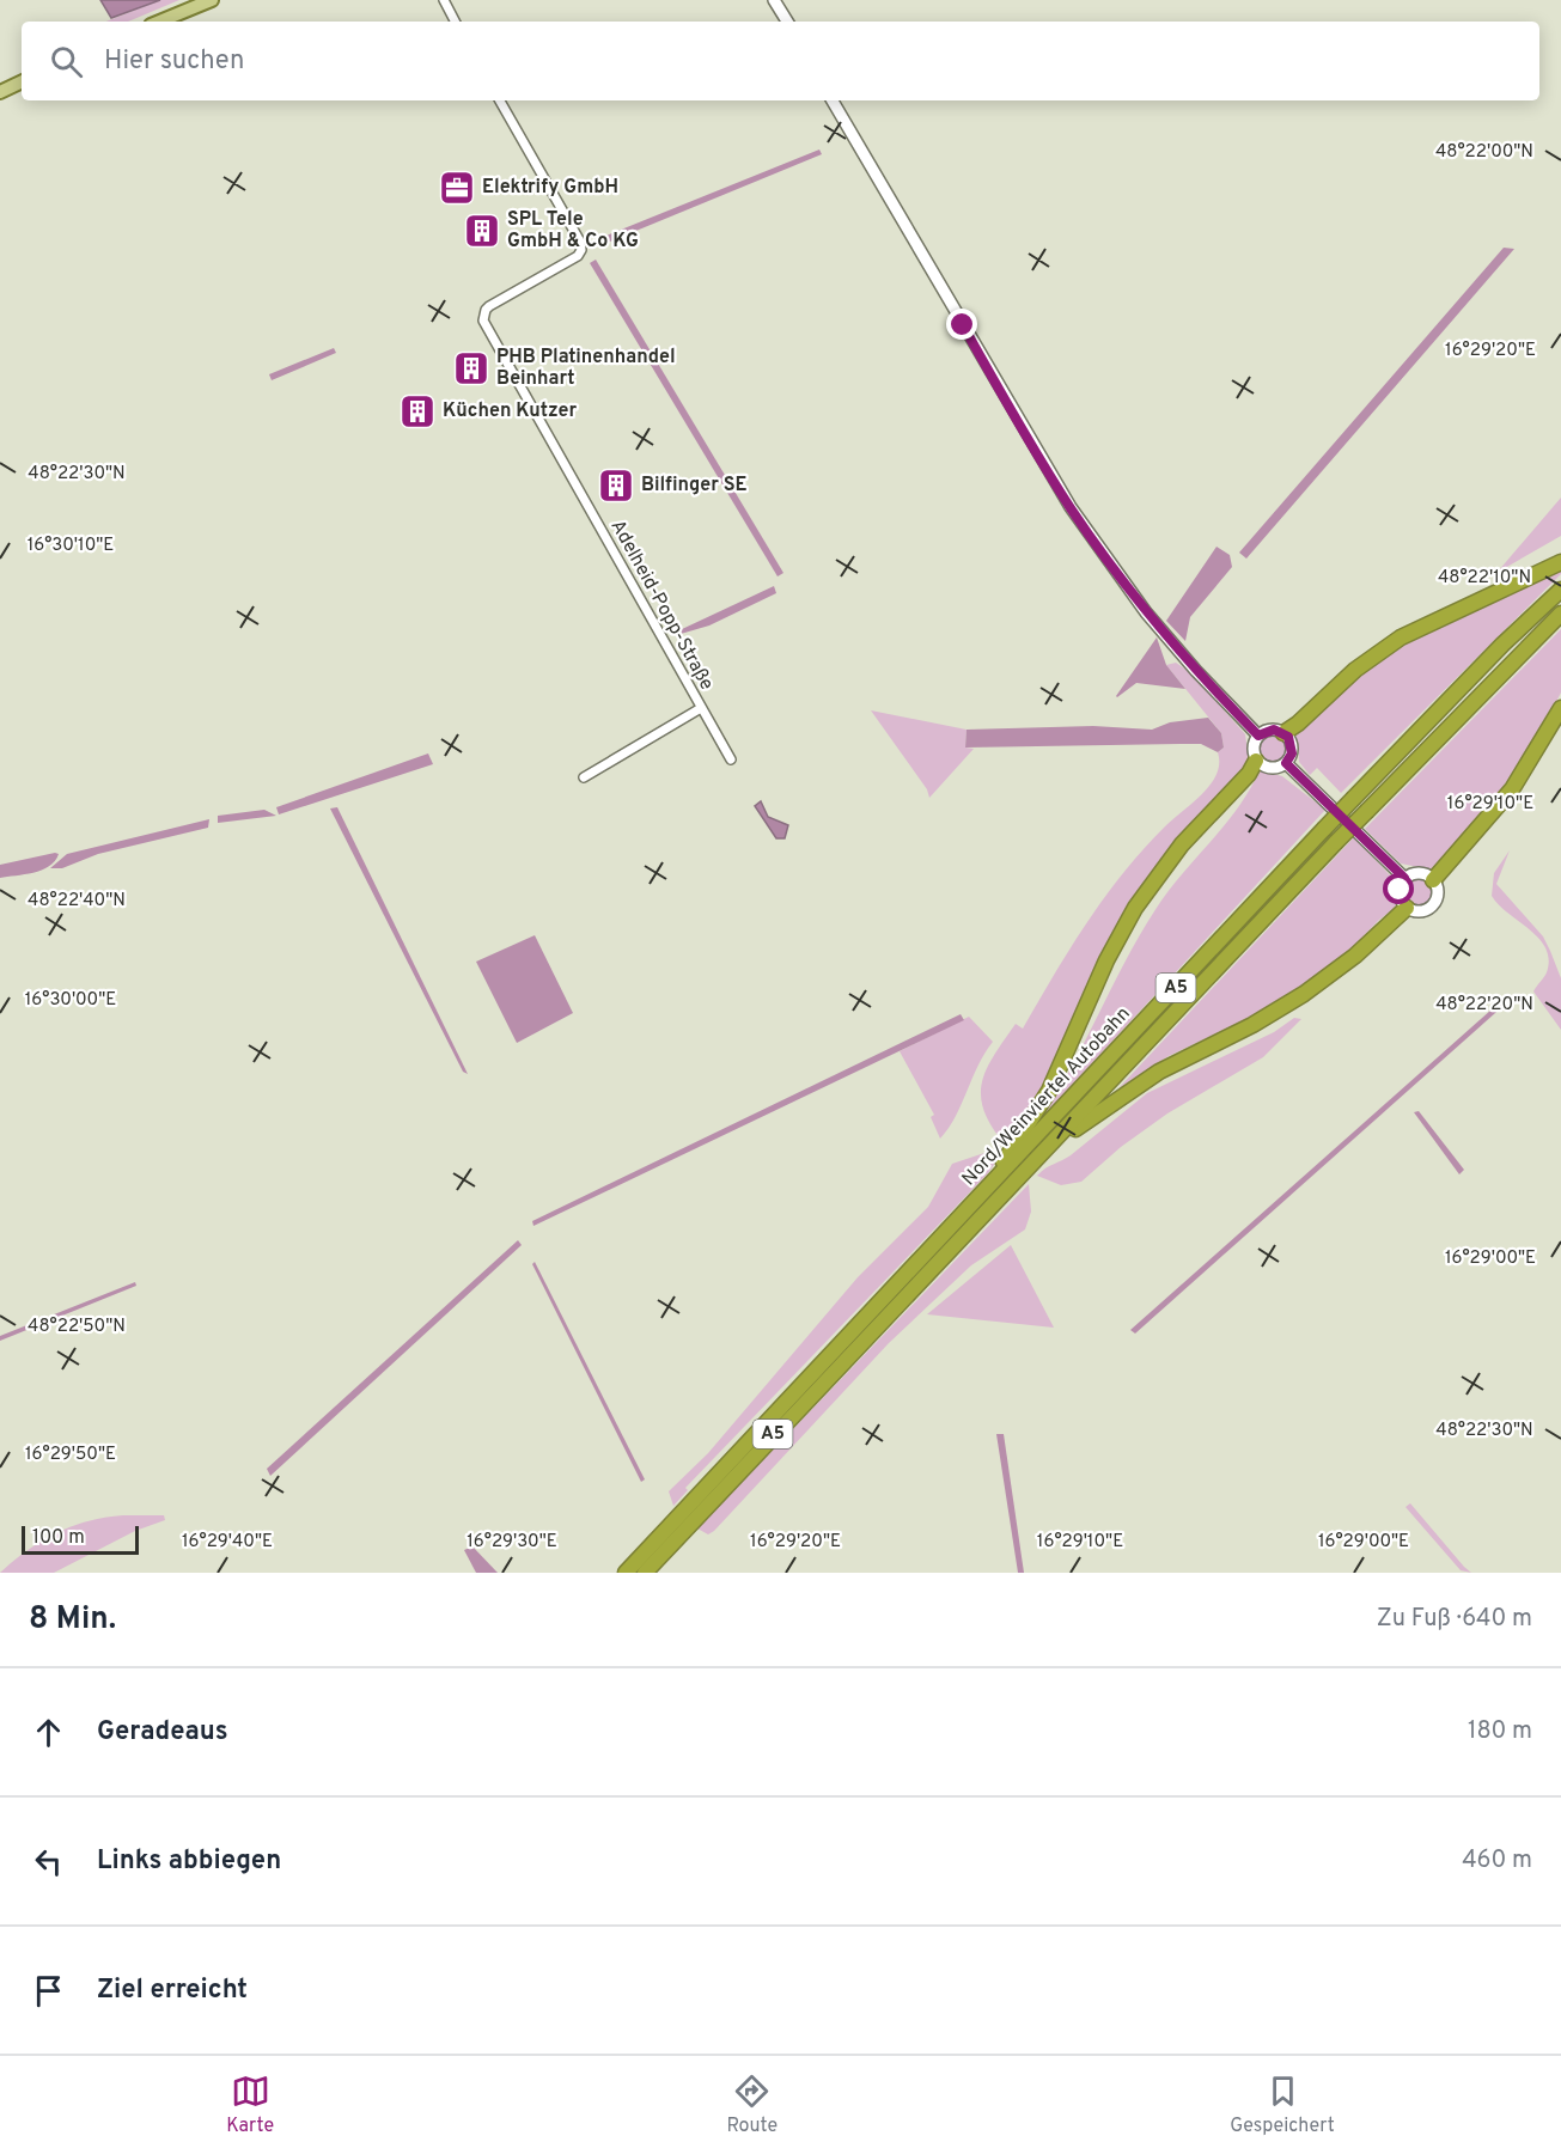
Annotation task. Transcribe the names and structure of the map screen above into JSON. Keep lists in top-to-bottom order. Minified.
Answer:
{"streets":{"highway":["A5","Nord/Weinviertel Autobahn"],"street":["Adelheid-Popp-Straße"]},"places":{"office":["Elektrify GmbH"],"building":["SPL Tele GmbH & Co KG","PHB Platinenhandel Beinhart","Küchen Kutzer","Bilfinger SE"]},"scale_bar":"100 m","page":{"search":"Hier suchen","scale":"100 m","heading":["8 Min.","Zu Fuß · 640 m"],"list":[["Geradeaus","180 m"],["Links abbiegen","460 m"],"Ziel erreicht"],"nav":["Karte","Route","Gespeichert"]},"coordinates":["48°22'00\"N","16°29'20\"E","48°22'30\"N","16°30'10\"E","48°22'10\"N","16°29'10\"E","48°22'40\"N","16°30'00\"E","48°22'20\"N","16°29'00\"E","48°22'50\"N","16°29'50\"E","16°29'40\"E","16°29'30\"E"]}
